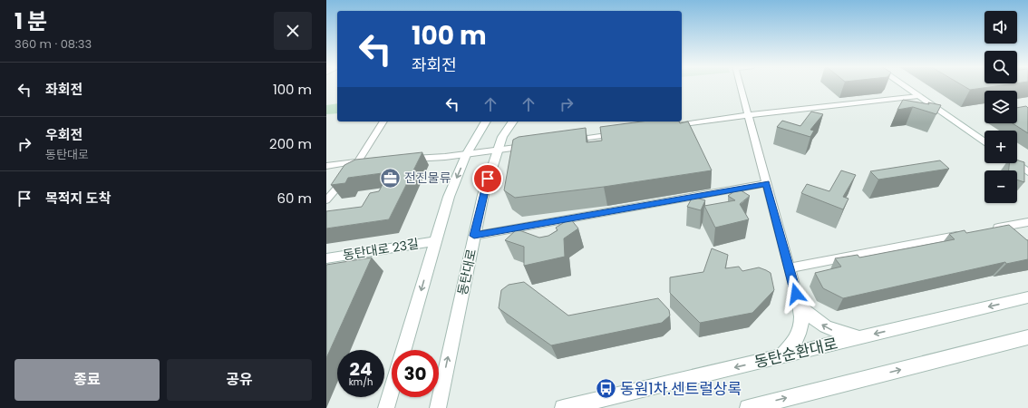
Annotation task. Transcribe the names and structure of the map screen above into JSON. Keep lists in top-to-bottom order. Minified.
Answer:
{"streets":{"street":["동탄대로 23길","동탄대로","동탄순환대로"]},"places":{"office":["전진물류"],"bus stop":["동원1차.센트럴상록"]},"page":{"heading":["1 분","360 m · 08:33"],"map_buttons":["+","−"],"turn":["100 m","좌회전"],"list":[{"name":"좌회전","value":"100 m"},{"name":"우회전","note":"동탄대로","value":"200 m"},{"name":"목적지 도착","value":"60 m"}],"speed":"24 km/h","limit":"30","buttons":["종료","공유"]}}
